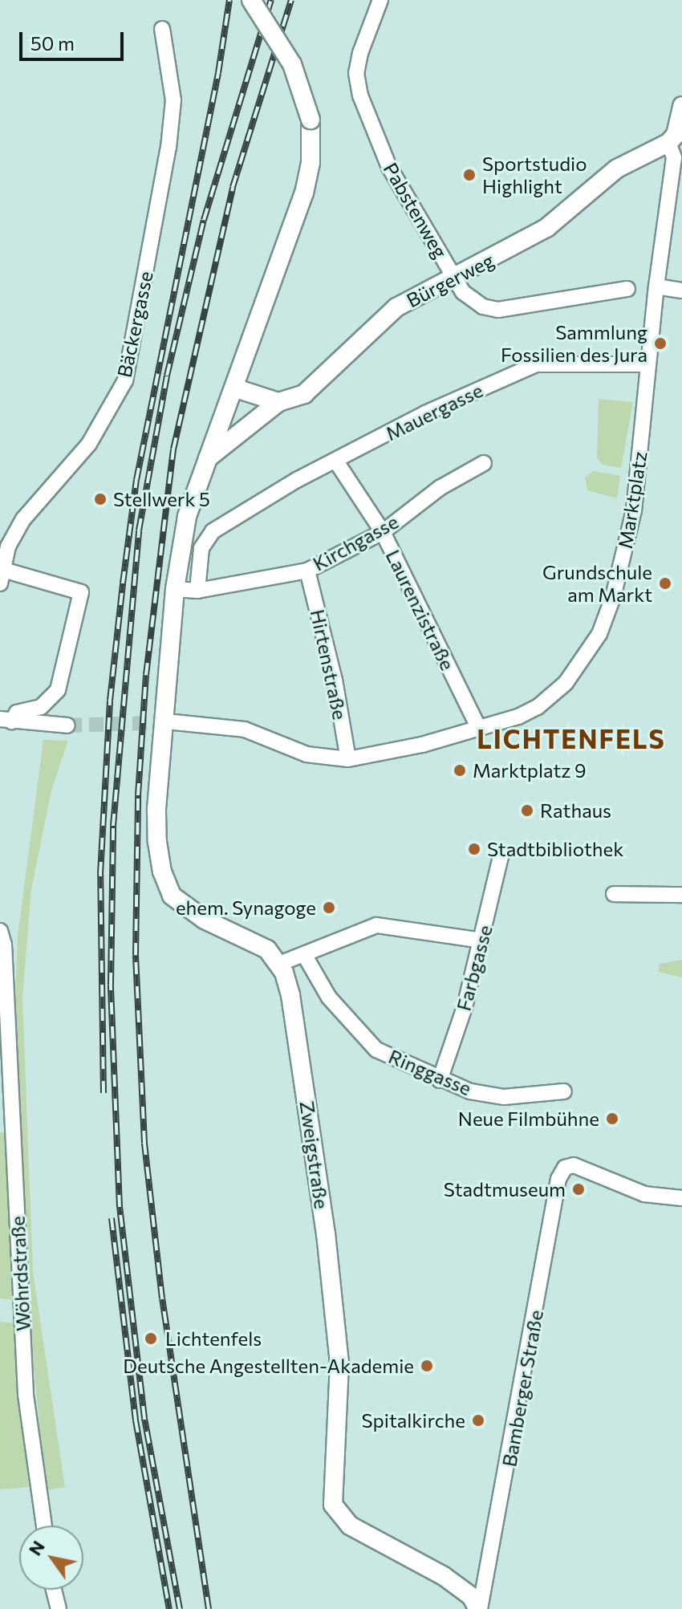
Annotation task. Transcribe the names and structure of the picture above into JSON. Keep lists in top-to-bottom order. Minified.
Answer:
{"streets":{"street":["Pabstenweg","Bürgerweg","Bäckergasse","Mauergasse","Marktplatz","Kirchgasse","Laurenzistraße","Hirtenstraße","Farbgasse","Ringgasse","Zweigstraße","Wöhrdstraße","Bamberger Straße"]},"crossings":[["Pabstenweg","Bürgerweg"],["Bürgerweg","Marktplatz"],["Mauergasse","Marktplatz"],["Mauergasse","Kirchgasse"],["Mauergasse","Laurenzistraße"],["Marktplatz","Laurenzistraße"],["Kirchgasse","Laurenzistraße"],["Kirchgasse","Hirtenstraße"],["Farbgasse","Ringgasse"],["Zweigstraße","Bamberger Straße"]],"districts":["LICHTENFELS"],"places":["Sportstudio Highlight","Sammlung Fossilien des Jura","Stellwerk 5","Grundschule am Markt","Marktplatz 9","Rathaus","Stadtbibliothek","ehem. Synagoge","Neue Filmbühne","Stadtmuseum","Lichtenfels","Deutsche Angestellten-Akademie","Spitalkirche"],"scale_bar":"50 m","north":"top left"}
